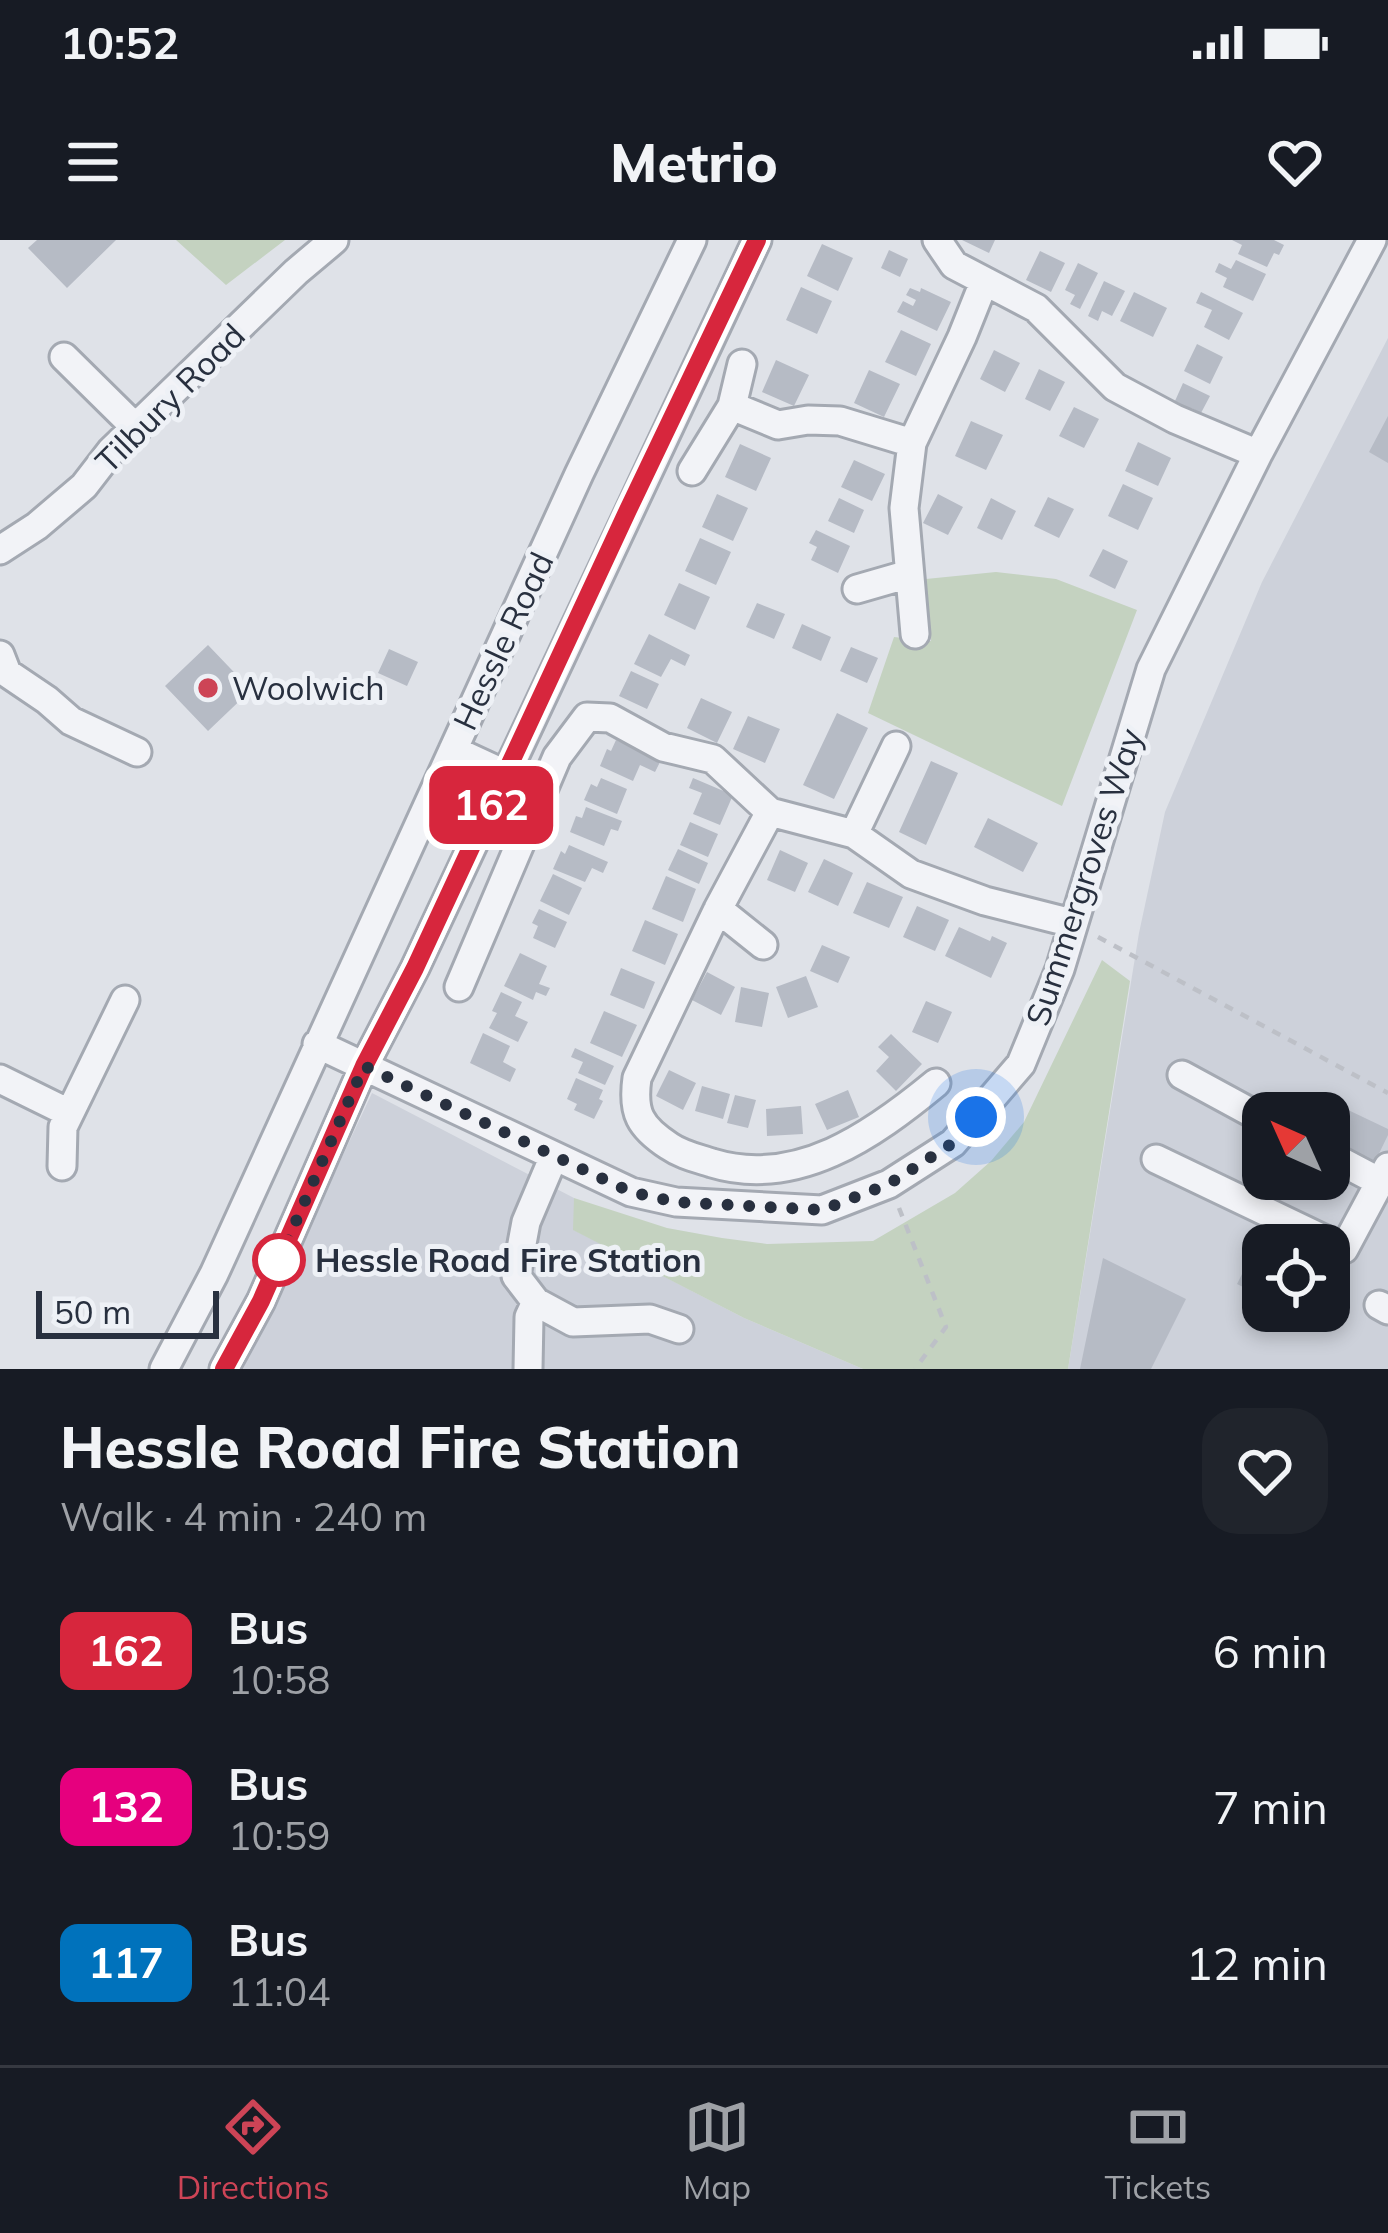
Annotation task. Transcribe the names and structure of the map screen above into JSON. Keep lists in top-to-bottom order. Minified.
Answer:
{"streets":{"street":["Tilbury Road","Hessle Road","Summergroves Way"]},"crossings":[["Hessle Road","Summergroves Way"]],"places":["Woolwich","Hessle Road Fire Station"],"lines":["bus line 162"],"scale_bar":"50 m","north":"top left","page":{"status":"10:52","header":"Metrio","on_map":"162","scale":"50 m","heading":["Hessle Road Fire Station","Walk · 4 min · 240 m"],"list":[{"mark":"162","name":"Bus","note":"10:58","value":"6 min"},{"mark":"132","name":"Bus","note":"10:59","value":"7 min"},{"mark":"117","name":"Bus","note":"11:04","value":"12 min"}],"tabs":["Directions","Map","Tickets"]}}
